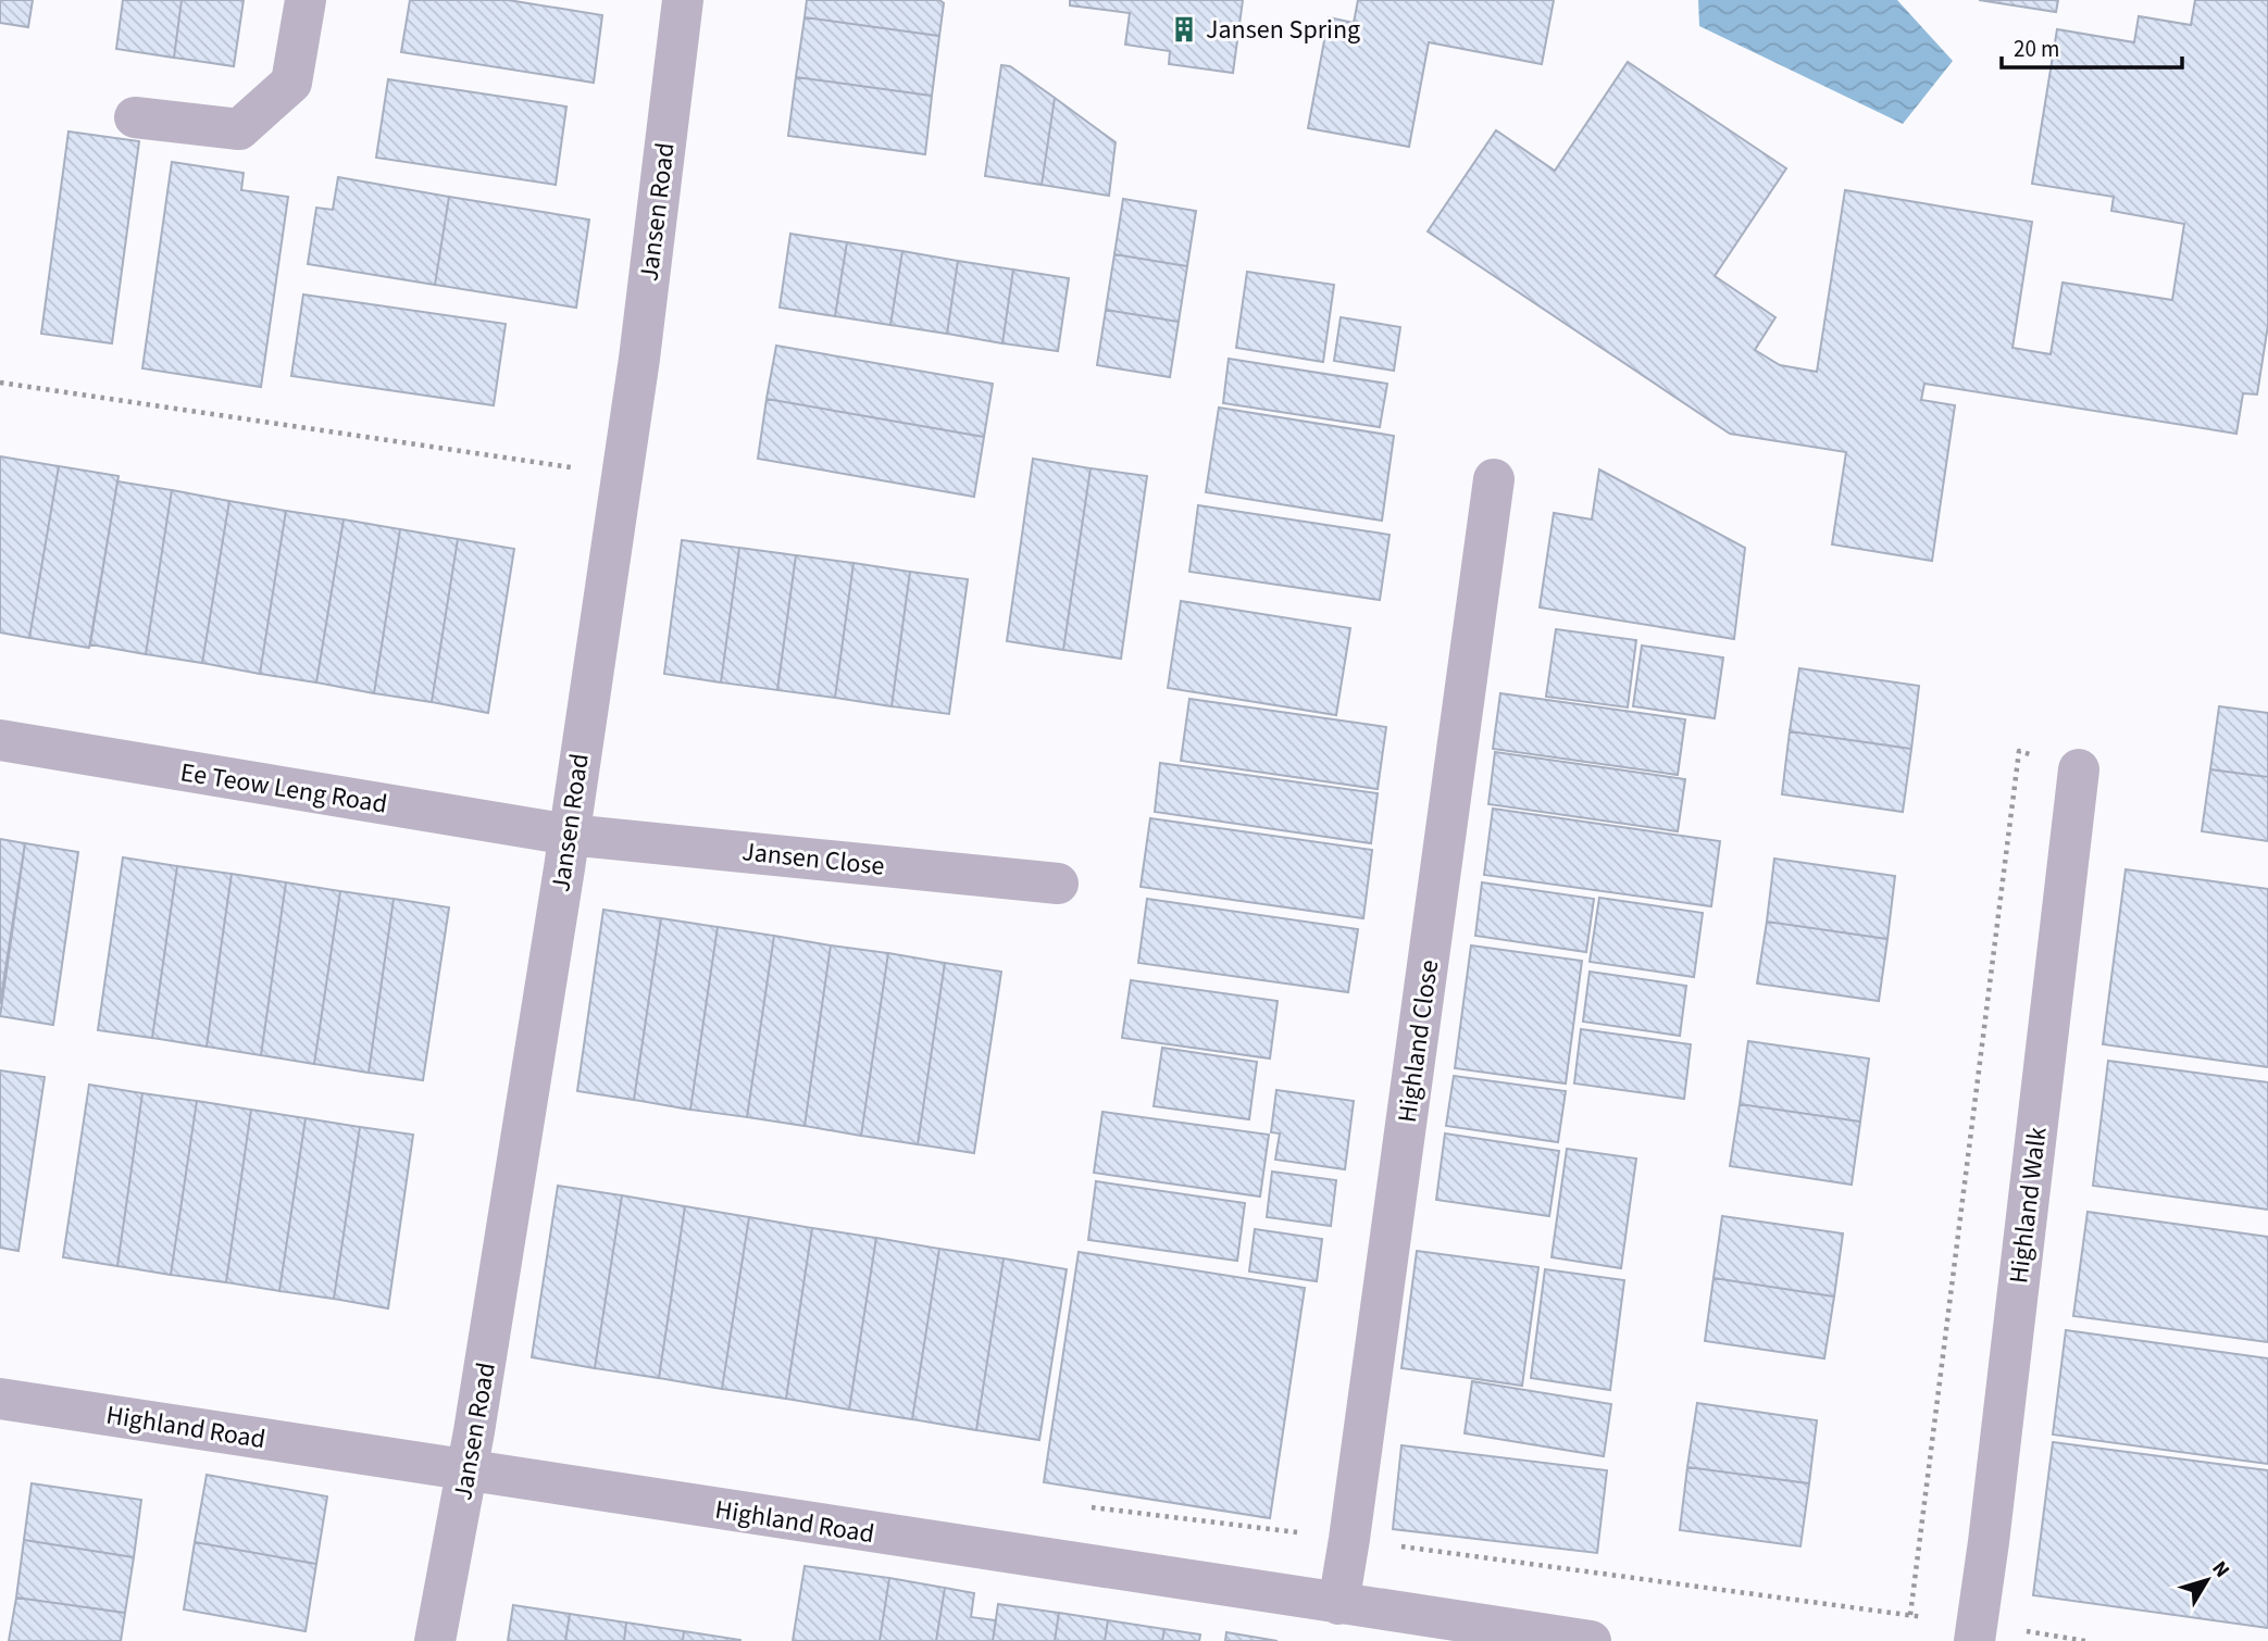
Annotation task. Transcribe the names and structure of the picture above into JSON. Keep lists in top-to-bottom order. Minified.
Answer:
{"streets":{"street":["Jansen Road","Ee Teow Leng Road","Jansen Close","Highland Close","Highland Walk","Highland Road"]},"crossings":[["Jansen Road","Ee Teow Leng Road"],["Jansen Road","Jansen Close"],["Jansen Road","Highland Road"],["Ee Teow Leng Road","Jansen Close"],["Highland Close","Highland Road"]],"places":{"building":["Jansen Spring"]},"scale_bar":"20 m","north":"top right"}
